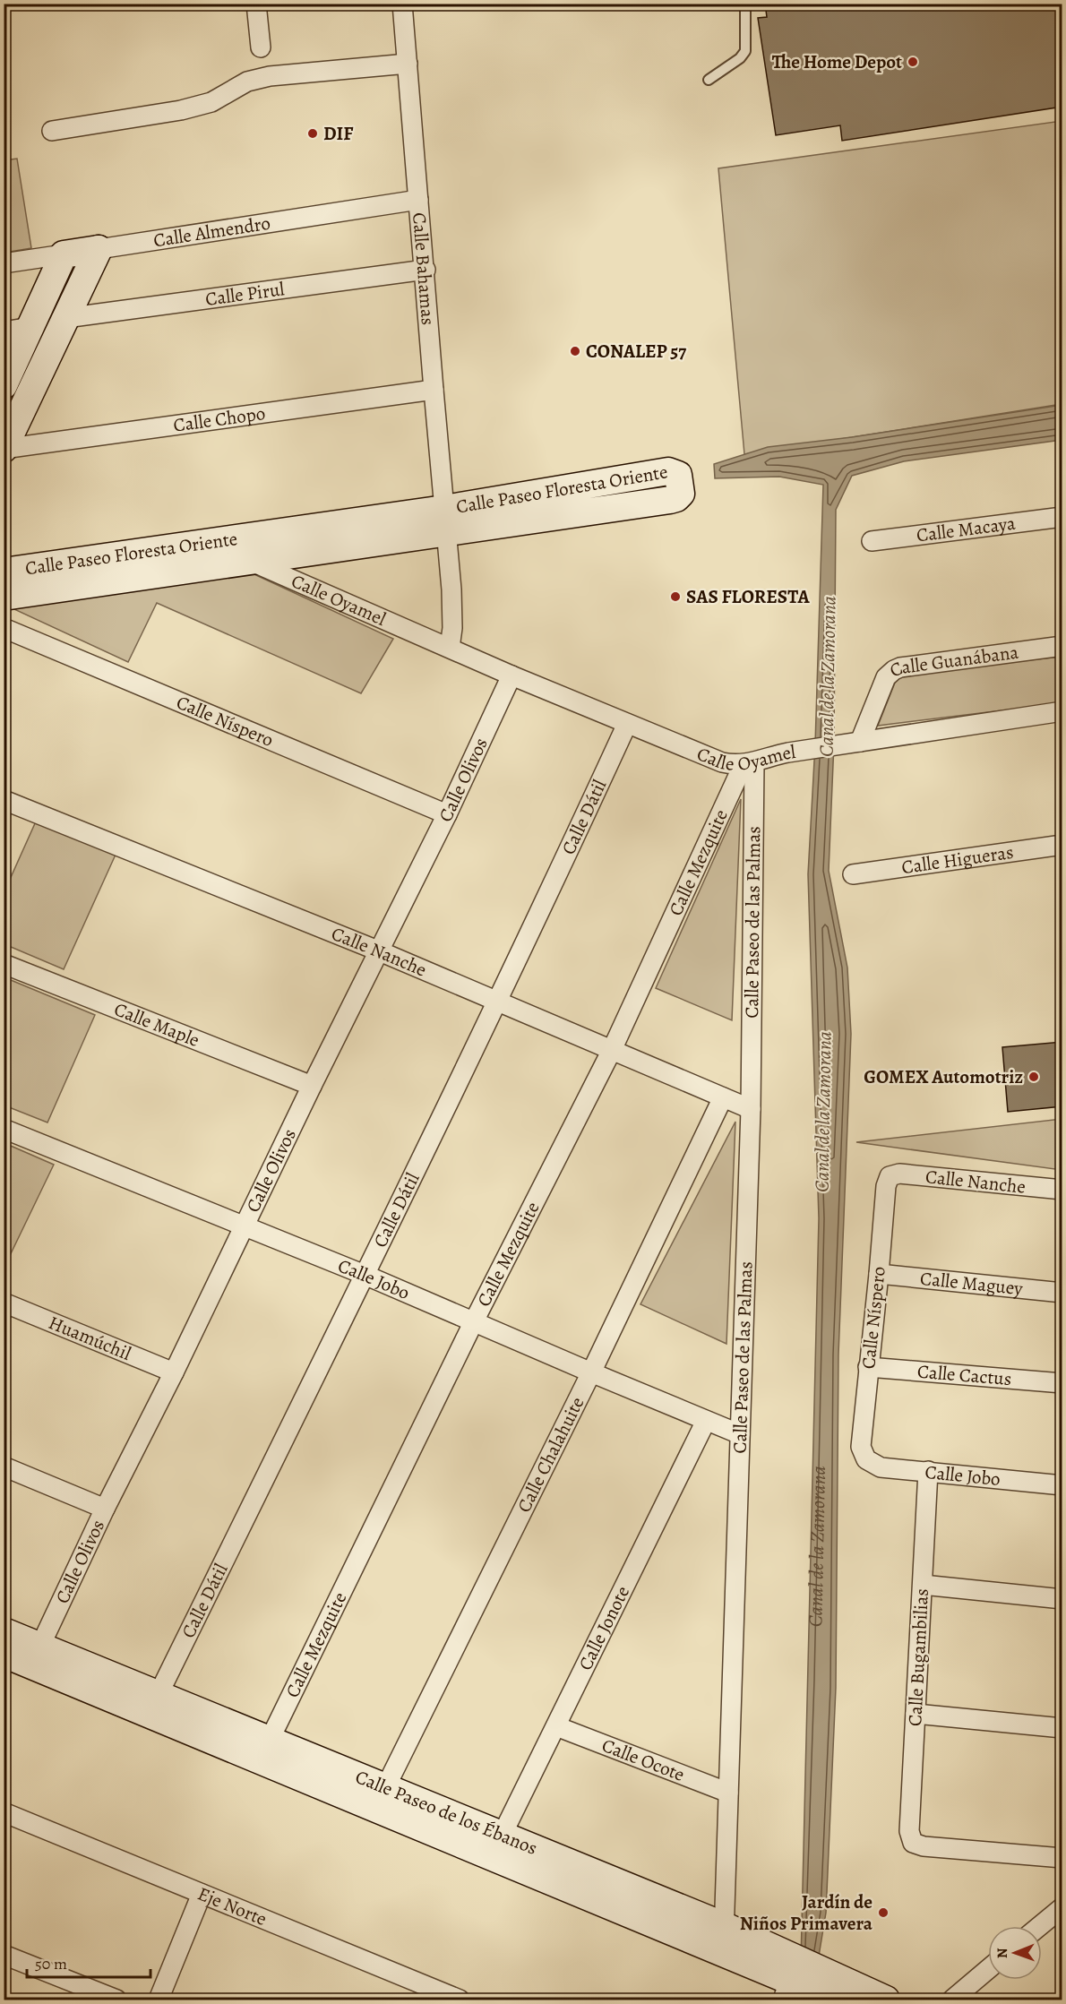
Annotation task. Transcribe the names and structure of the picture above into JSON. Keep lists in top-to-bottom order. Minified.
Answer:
{"streets":{"main road":["Calle Almendro","Calle Paseo Floresta Oriente","Calle Paseo de los Ébanos"],"street":["Calle Bahamas","Calle Pirul","Calle Chopo","Calle Macaya","Calle Oyamel","Calle Guanábana","Calle Níspero","Calle Olivos","Calle Dátil","Calle Higueras","Calle Mezquite","Calle Paseo de las Palmas","Calle Nanche","Calle Maple","Calle Jobo","Calle Maguey","Huamúchil","Calle Cactus","Calle Chalahuite","Calle Jonote","Calle Bugambilias","Calle Ocote","Eje Norte"]},"crossings":[["Calle Almendro","Calle Bahamas"],["Calle Bahamas","Calle Pirul"],["Calle Bahamas","Calle Chopo"],["Calle Bahamas","Calle Paseo Floresta Oriente"],["Calle Paseo Floresta Oriente","Calle Oyamel"],["Calle Oyamel","Calle Guanábana"],["Calle Oyamel","Calle Olivos"],["Calle Oyamel","Calle Dátil"],["Calle Oyamel","Calle Mezquite"],["Calle Oyamel","Calle Paseo de las Palmas"],["Calle Níspero","Calle Olivos"],["Calle Níspero","Calle Nanche"],["Calle Níspero","Calle Jobo"],["Calle Níspero","Calle Maguey"],["Calle Níspero","Calle Cactus"],["Calle Olivos","Calle Nanche"],["Calle Olivos","Calle Maple"],["Calle Olivos","Calle Jobo"],["Calle Olivos","Huamúchil"],["Calle Olivos","Calle Paseo de los Ébanos"],["Calle Dátil","Calle Nanche"],["Calle Dátil","Calle Jobo"],["Calle Dátil","Calle Paseo de los Ébanos"],["Calle Mezquite","Calle Paseo de las Palmas"],["Calle Mezquite","Calle Nanche"],["Calle Mezquite","Calle Jobo"],["Calle Mezquite","Calle Paseo de los Ébanos"],["Calle Paseo de las Palmas","Calle Nanche"],["Calle Paseo de las Palmas","Calle Jobo"],["Calle Paseo de las Palmas","Calle Ocote"],["Calle Paseo de las Palmas","Calle Paseo de los Ébanos"],["Calle Nanche","Calle Chalahuite"],["Calle Jobo","Calle Chalahuite"],["Calle Jobo","Calle Jonote"],["Calle Jobo","Calle Bugambilias"],["Calle Chalahuite","Calle Paseo de los Ébanos"],["Calle Jonote","Calle Ocote"],["Calle Jonote","Calle Paseo de los Ébanos"]],"water":["Canal de la Zamorana"],"places":["The Home Depot","DIF","CONALEP 57","SAS FLORESTA","GOMEX Automotriz","Jardín de Niños Primavera"],"scale_bar":"50 m","north":"left"}
